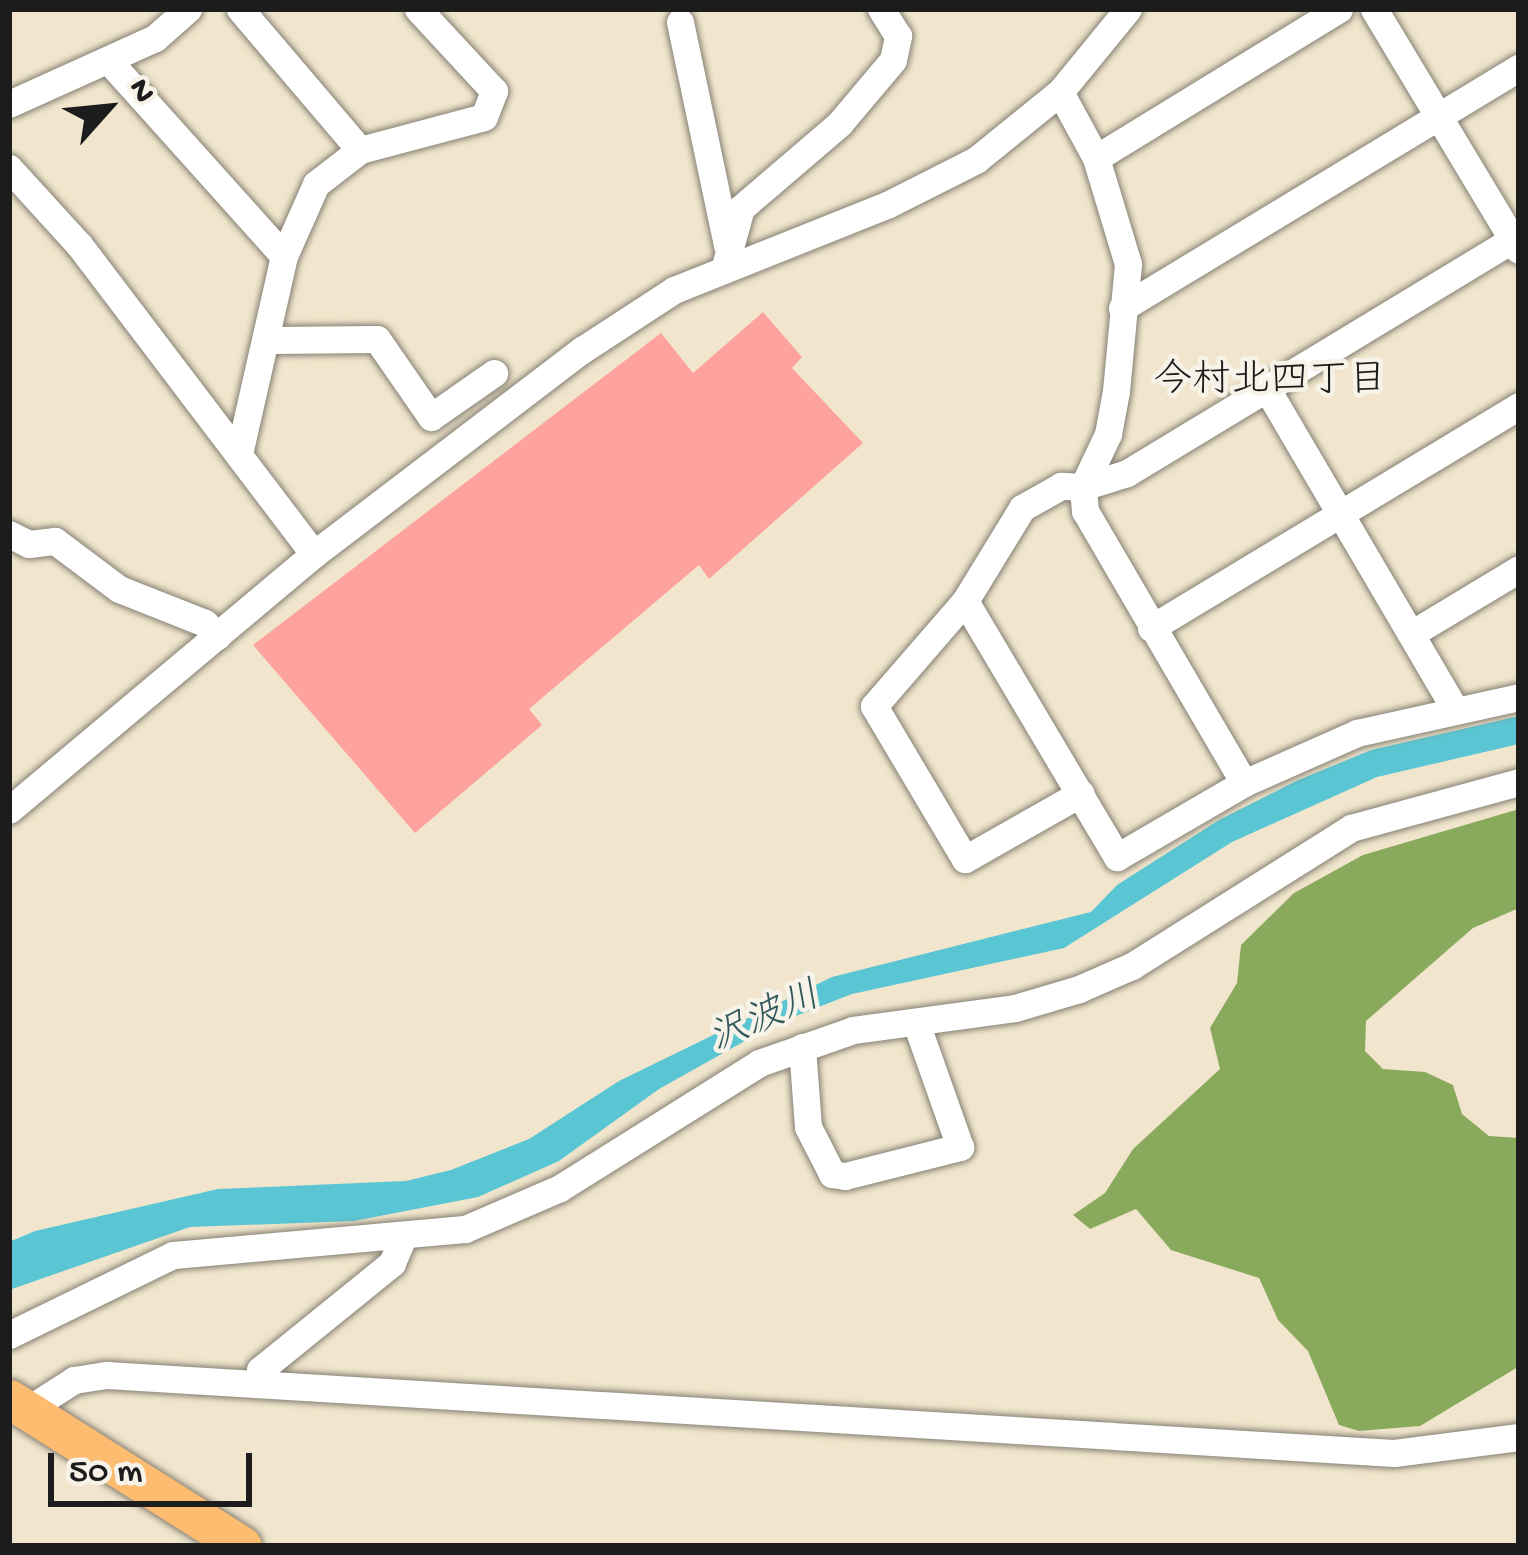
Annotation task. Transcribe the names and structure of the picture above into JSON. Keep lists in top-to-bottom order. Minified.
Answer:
{"districts":["今村北四丁目"],"water":["沢波川"],"scale_bar":"50 m","north":"top right"}
